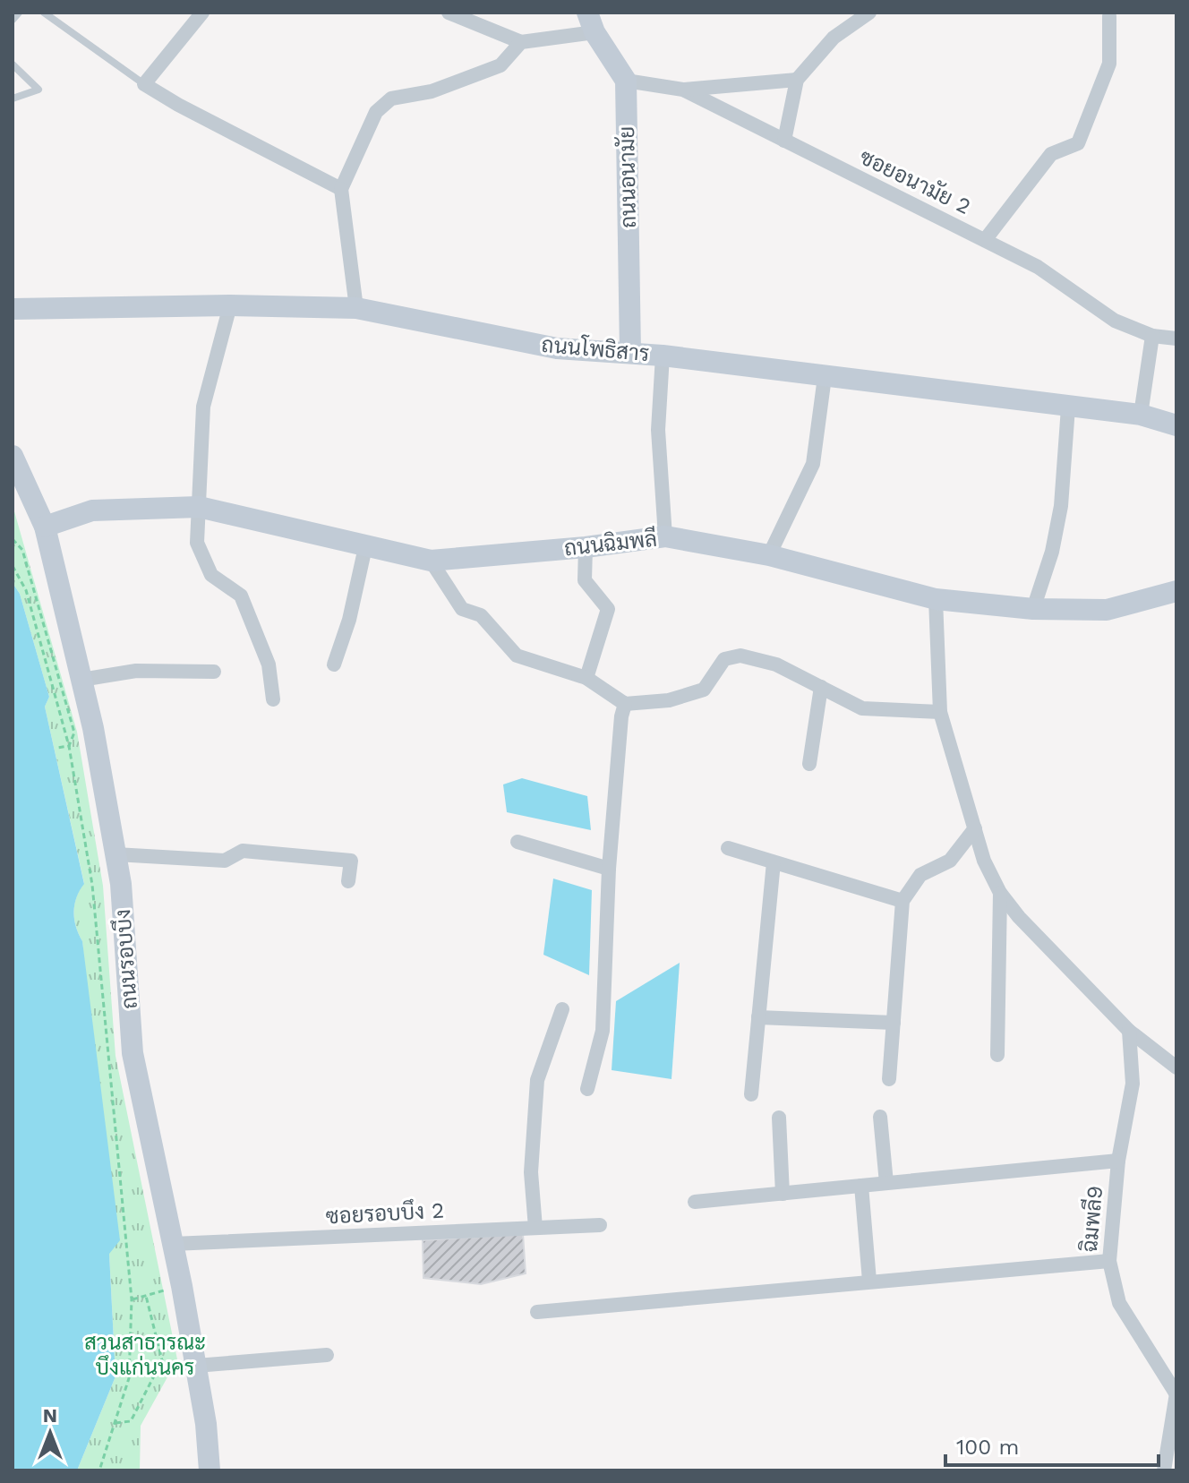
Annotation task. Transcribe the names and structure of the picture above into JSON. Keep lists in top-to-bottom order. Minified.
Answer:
{"streets":{"street":["ถนนอนามัย","ซอยอนามัย 2","ถนนโพธิสาร","ถนนฉิมพลี","ถนนรอบบึง","ซอยรอบบึง 2","ฉิมพลี9"]},"crossings":[["ถนนอนามัย","ซอยอนามัย 2"],["ถนนอนามัย","ถนนโพธิสาร"],["ถนนฉิมพลี","ถนนรอบบึง"],["ถนนรอบบึง","ซอยรอบบึง 2"]],"parks":["สวนสาธารณะ บึงแก่นนคร"],"scale_bar":"100 m","north":"top"}
